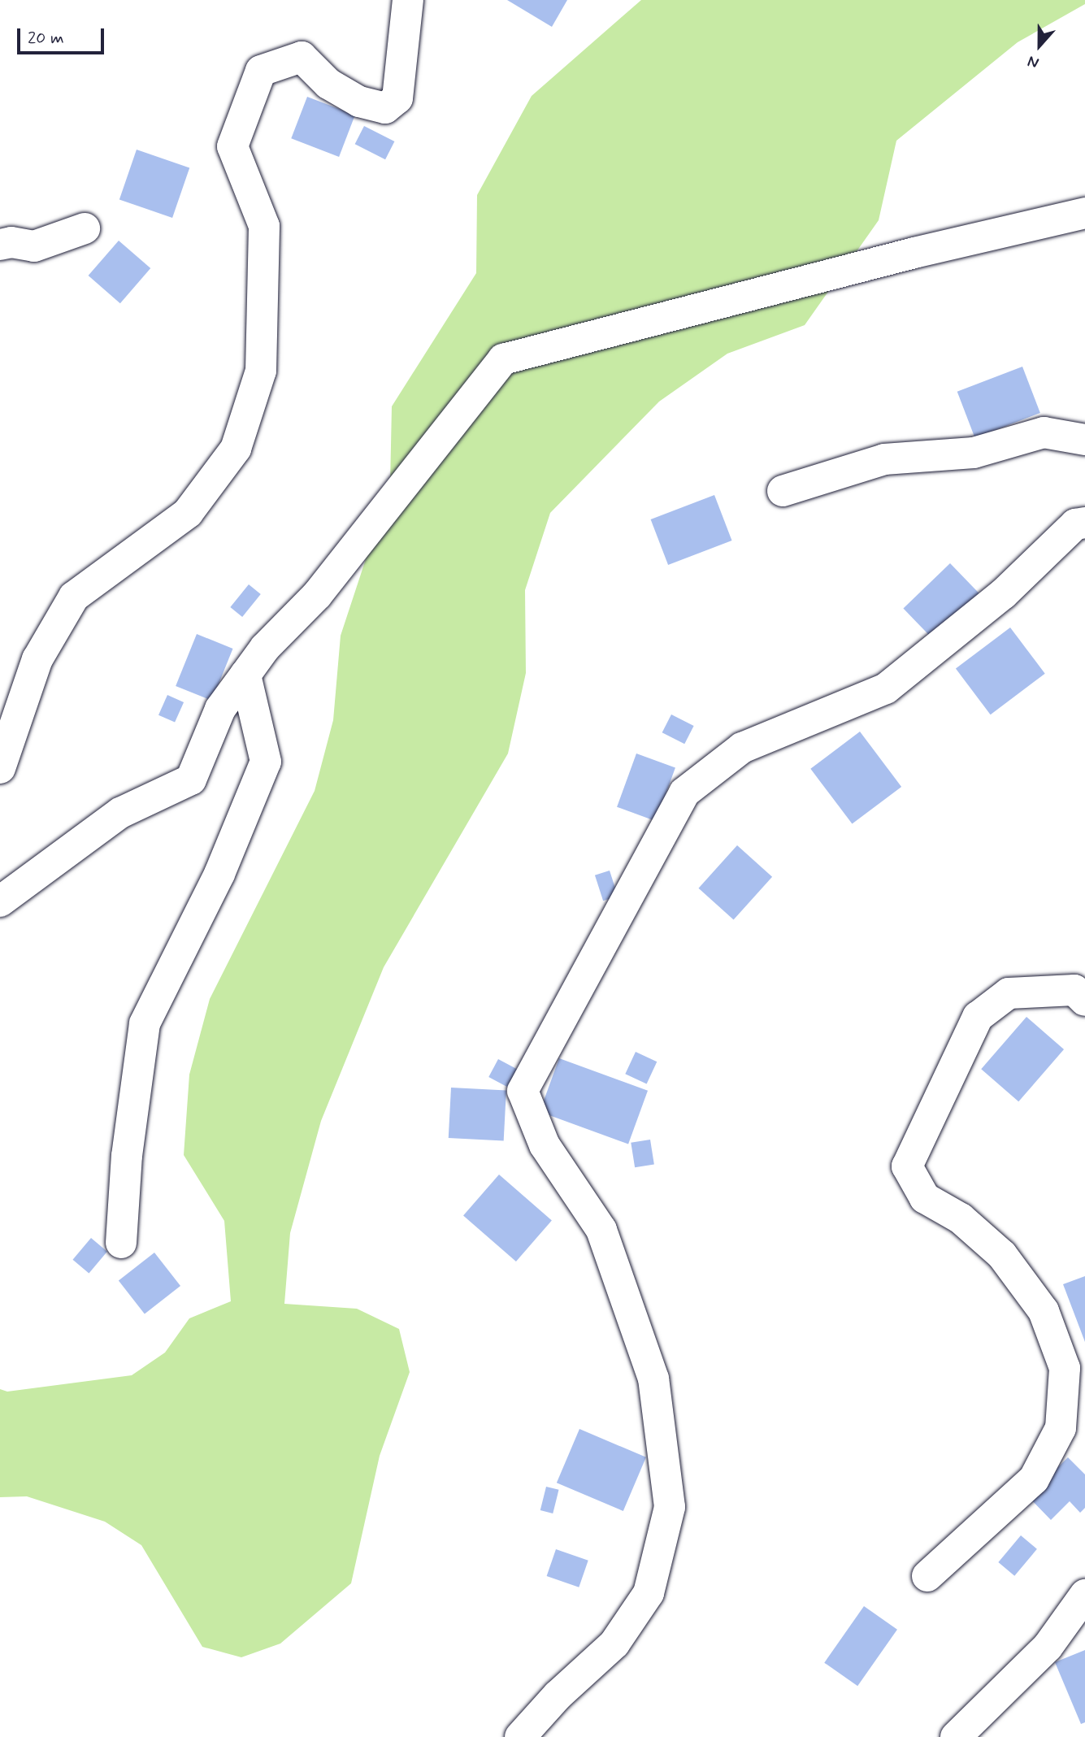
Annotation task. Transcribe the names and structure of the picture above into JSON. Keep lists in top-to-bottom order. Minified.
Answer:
{"scale_bar":"20 m","north":"bottom"}
